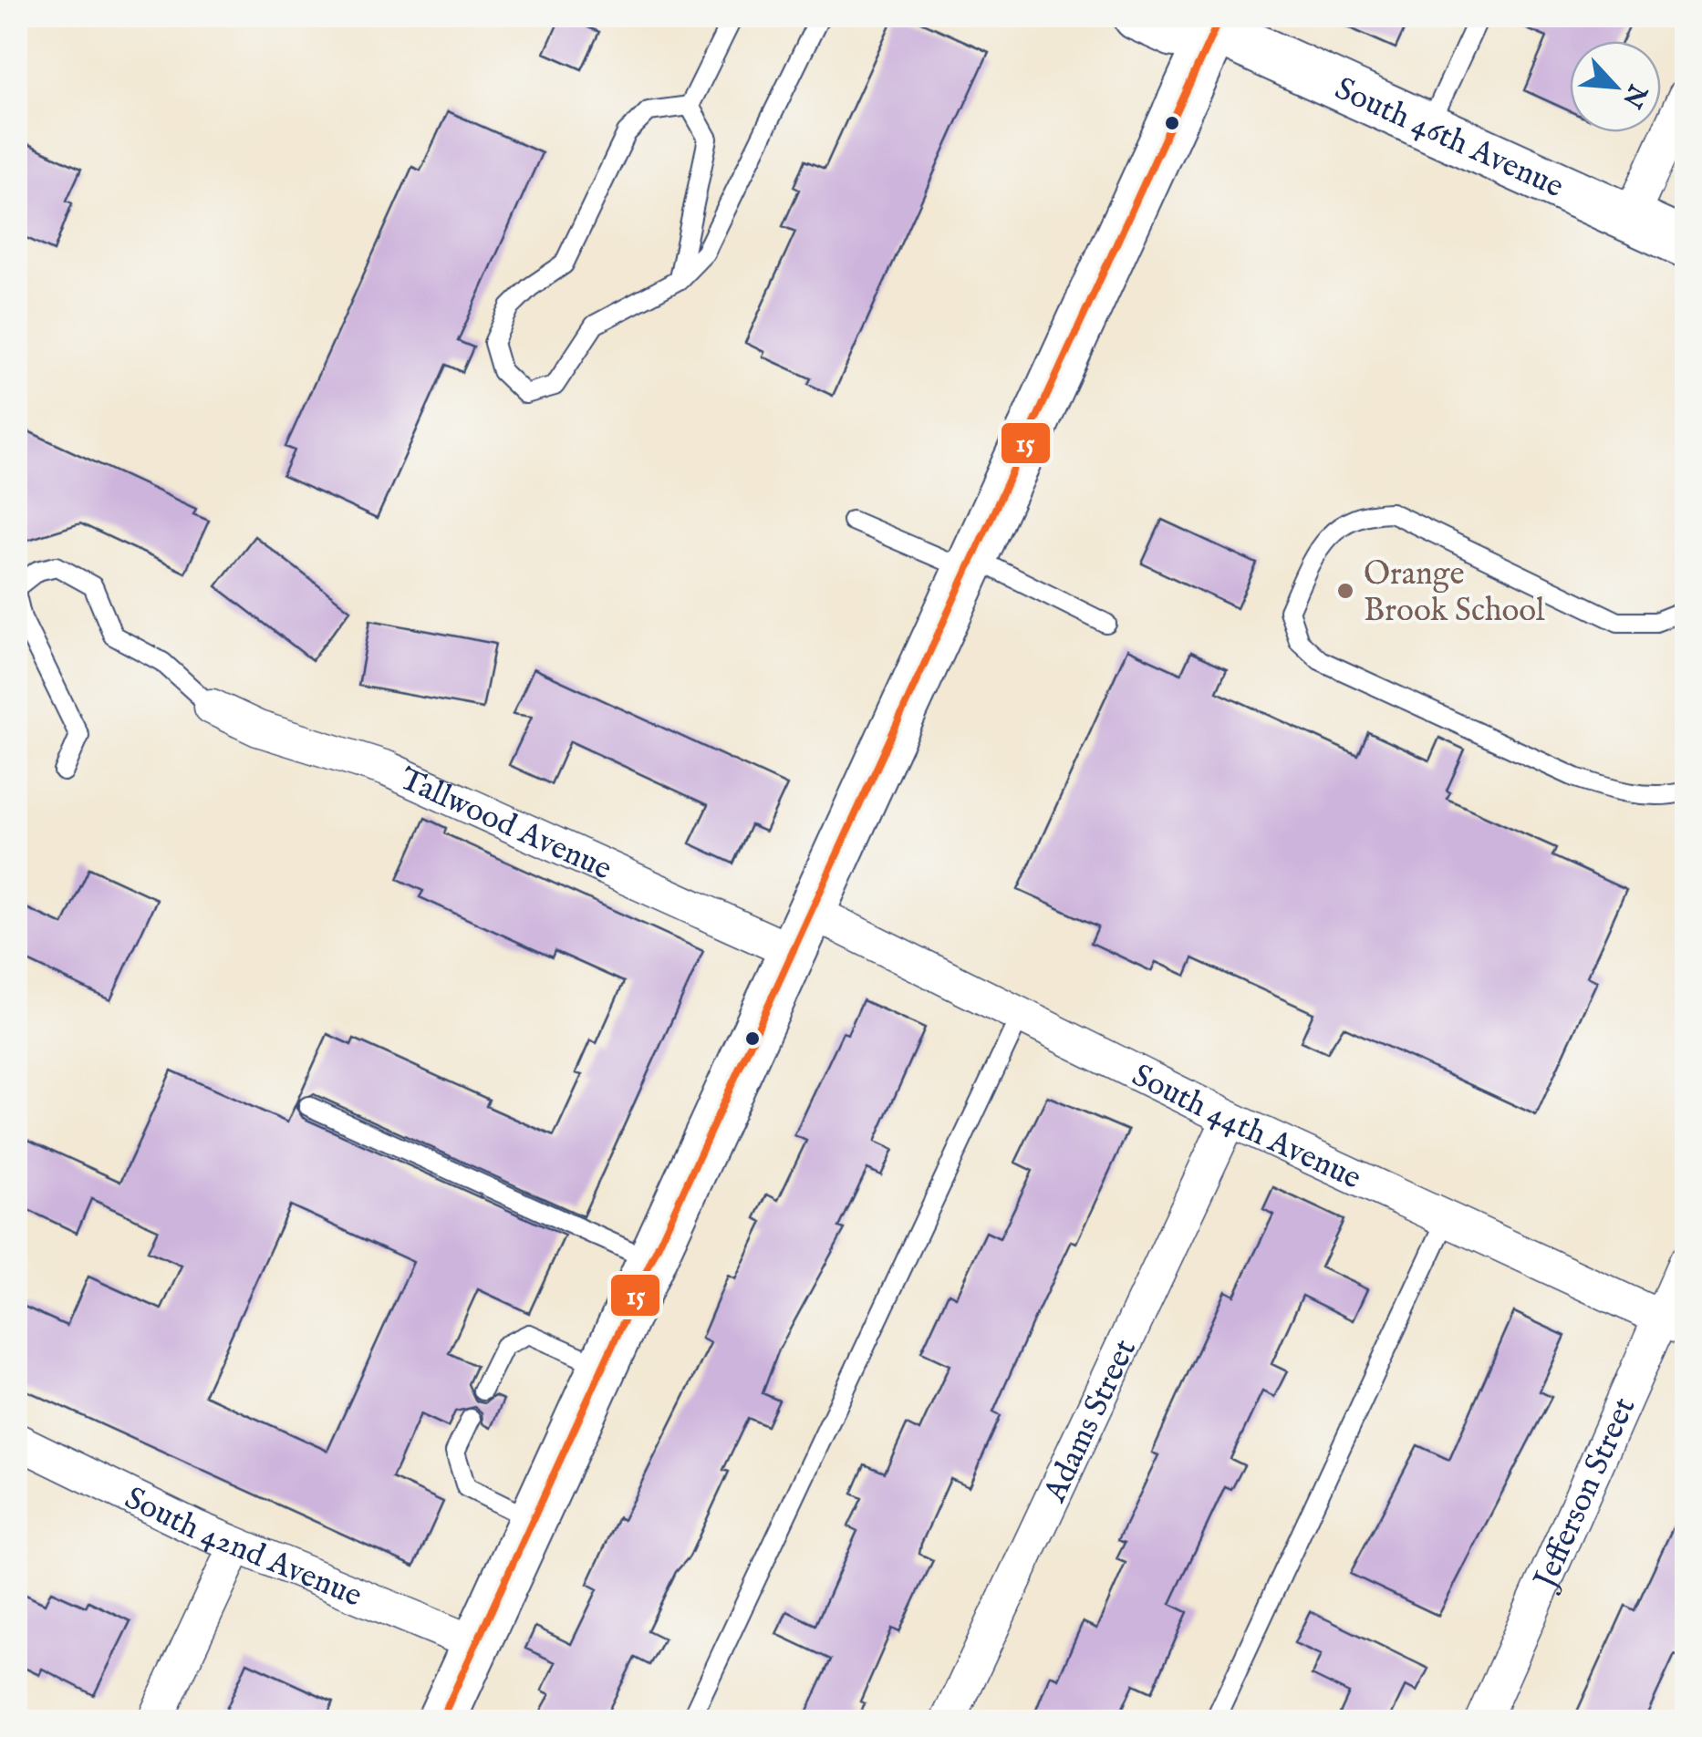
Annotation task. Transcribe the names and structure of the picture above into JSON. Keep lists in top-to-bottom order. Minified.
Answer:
{"streets":{"street":["South 46th Avenue","Tallwood Avenue","South 44th Avenue","Adams Street","Jefferson Street","South 42nd Avenue"]},"crossings":[["Tallwood Avenue","South 44th Avenue"],["South 44th Avenue","Adams Street"],["South 44th Avenue","Jefferson Street"]],"places":["Orange Brook School"],"lines":["transit line 15"],"north":"bottom right"}
